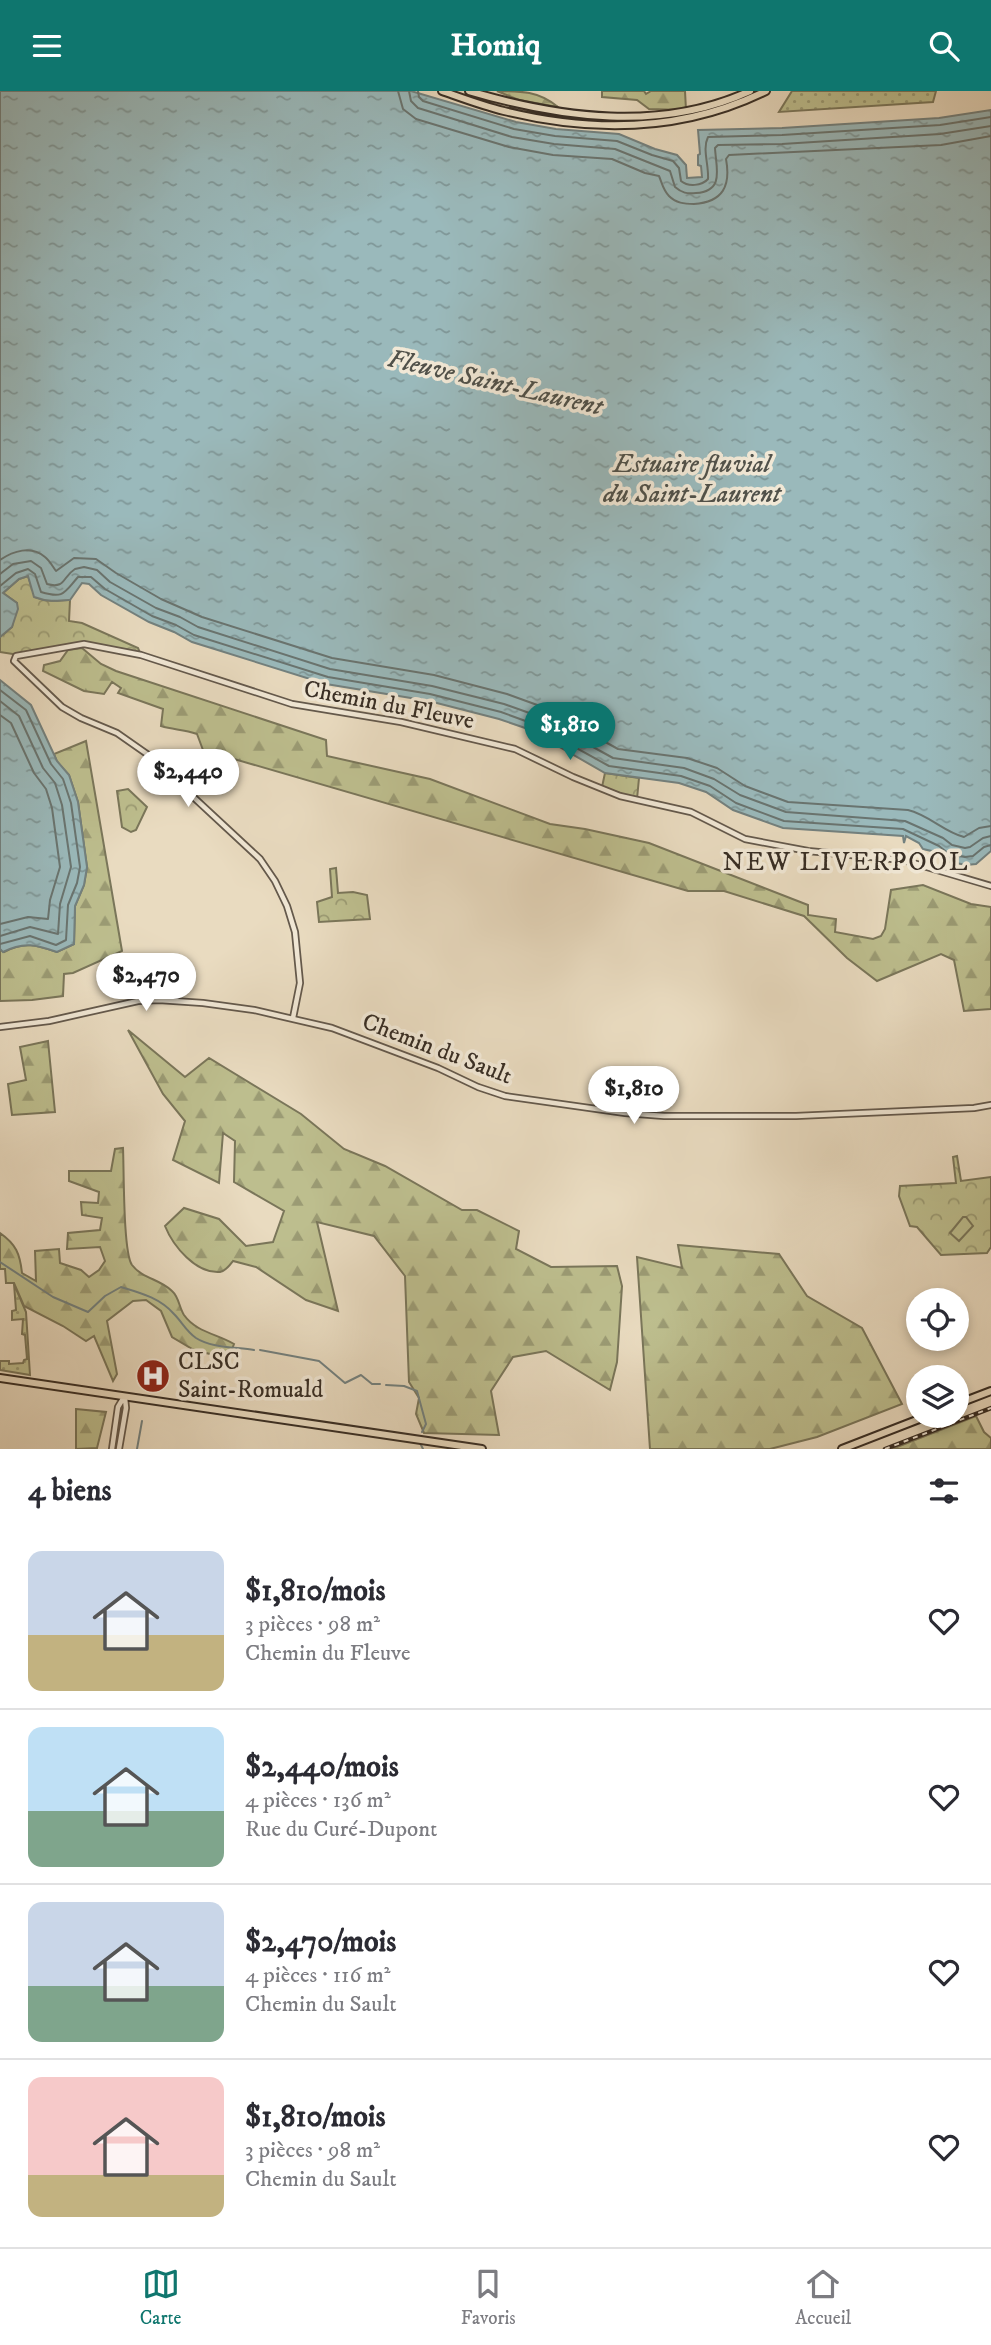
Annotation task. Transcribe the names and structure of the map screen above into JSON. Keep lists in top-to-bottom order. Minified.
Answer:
{"streets":{"street":["Chemin du Fleuve","Chemin du Sault"]},"crossings":[["Chemin du Fleuve","Chemin du Sault"]],"districts":["NEW LIVERPOOL"],"water":["Fleuve Saint-Laurent","Estuaire fluvial du Saint-Laurent"],"places":{"hospital":["CLSC Saint-Romuald"]},"page":{"header":"Homiq","price":["$1,810","$2,440","$2,470","$1,810"],"heading":"4 biens","list":[{"name":"$1,810/mois","note":"3 pièces · 98 m² · Chemin du Fleuve"},{"name":"$2,440/mois","note":"4 pièces · 136 m² · Rue du Curé-Dupont"},{"name":"$2,470/mois","note":"4 pièces · 116 m² · Chemin du Sault"},{"name":"$1,810/mois","note":"3 pièces · 98 m² · Chemin du Sault"}],"tabs":["Carte","Favoris","Accueil"]}}
